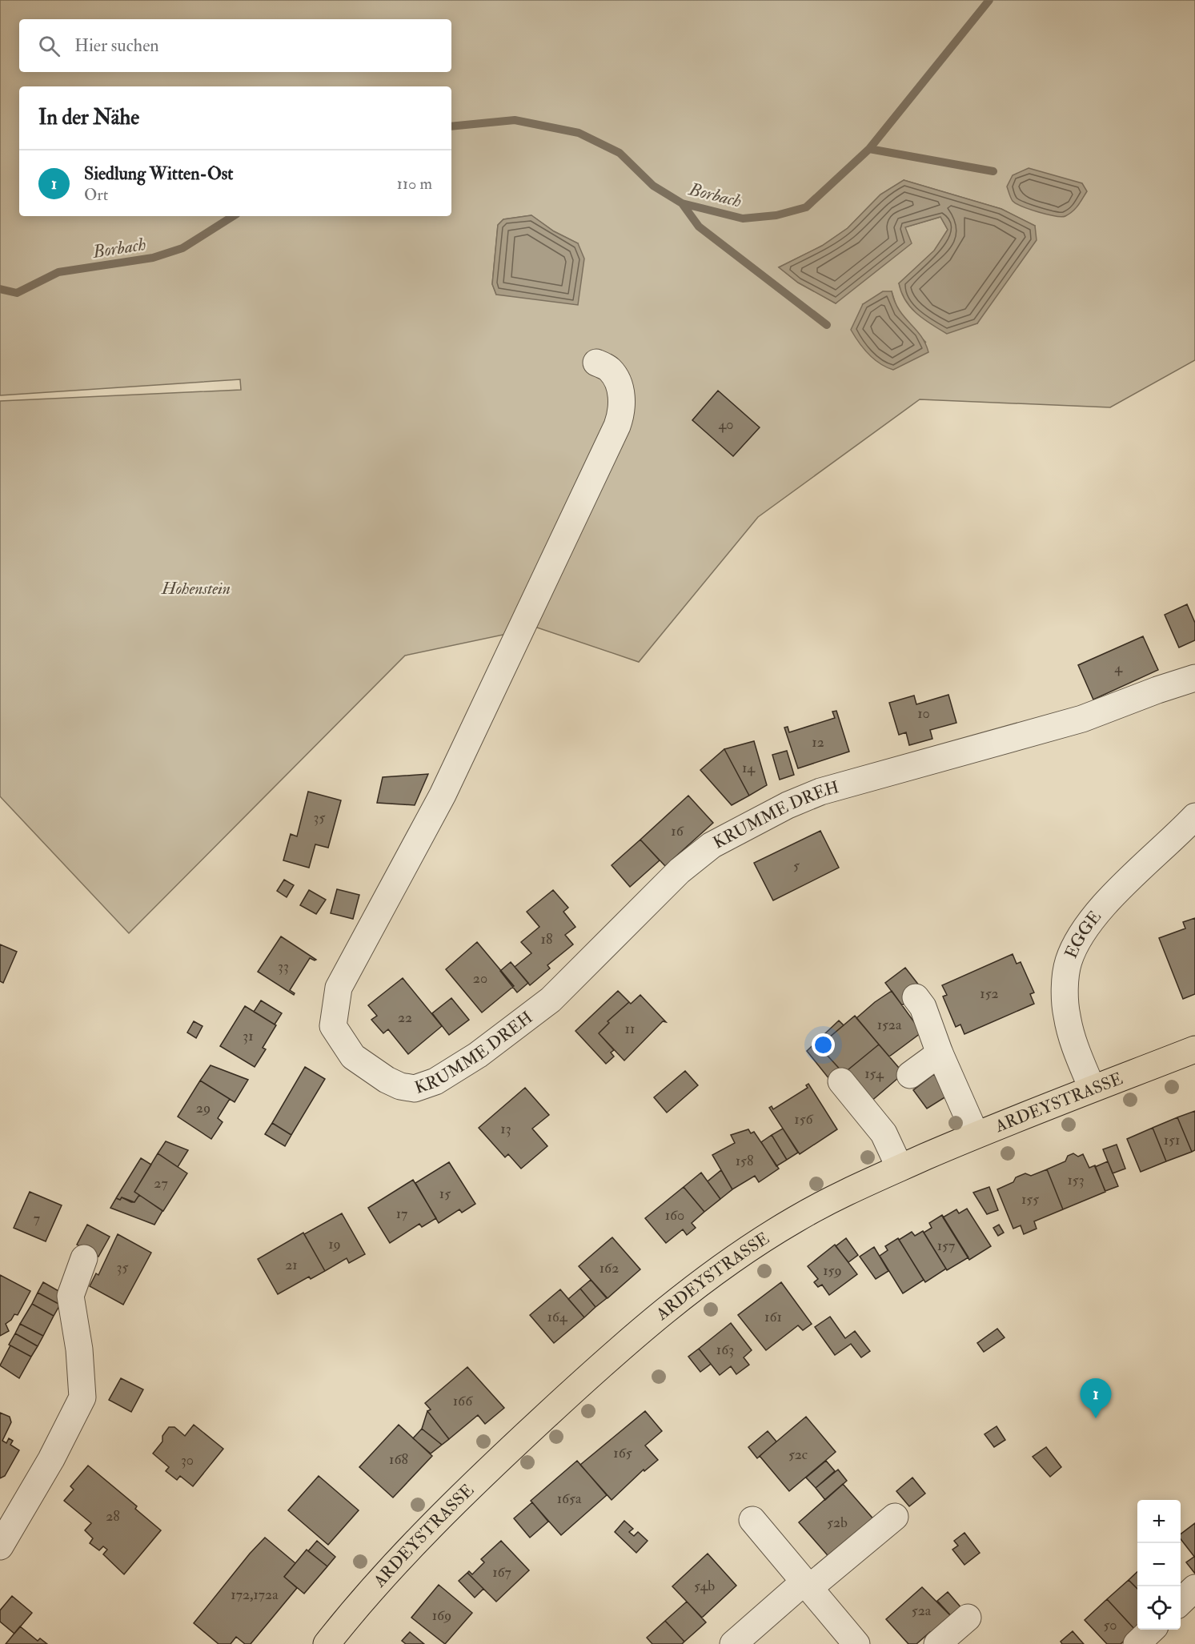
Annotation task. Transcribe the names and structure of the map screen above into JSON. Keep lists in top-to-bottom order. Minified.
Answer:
{"streets":{"main road":["ARDEYSTRASSE"],"street":["KRUMME DREH","EGGE"]},"crossings":[["EGGE","ARDEYSTRASSE"]],"water":["Borbach"],"parks":["Hohenstein"],"house_numbers":["40","4","10","12","14","35","16","5","18","33","20","152","22","152a","11","31","154","29","156","13","151","158","153","27","15","155","17","160","7","19","157","21","35","162","159","164","161","163","166","165","52c","168","30","165a","28","52b","167","54b","172,172a","52a","169","50"],"page":{"search":"Hier suchen","heading":"In der Nähe","list":[{"mark":"1","name":"Siedlung Witten-Ost","note":"Ort","value":"110 m"}],"pins":"1","map_buttons":["+","−"]}}
